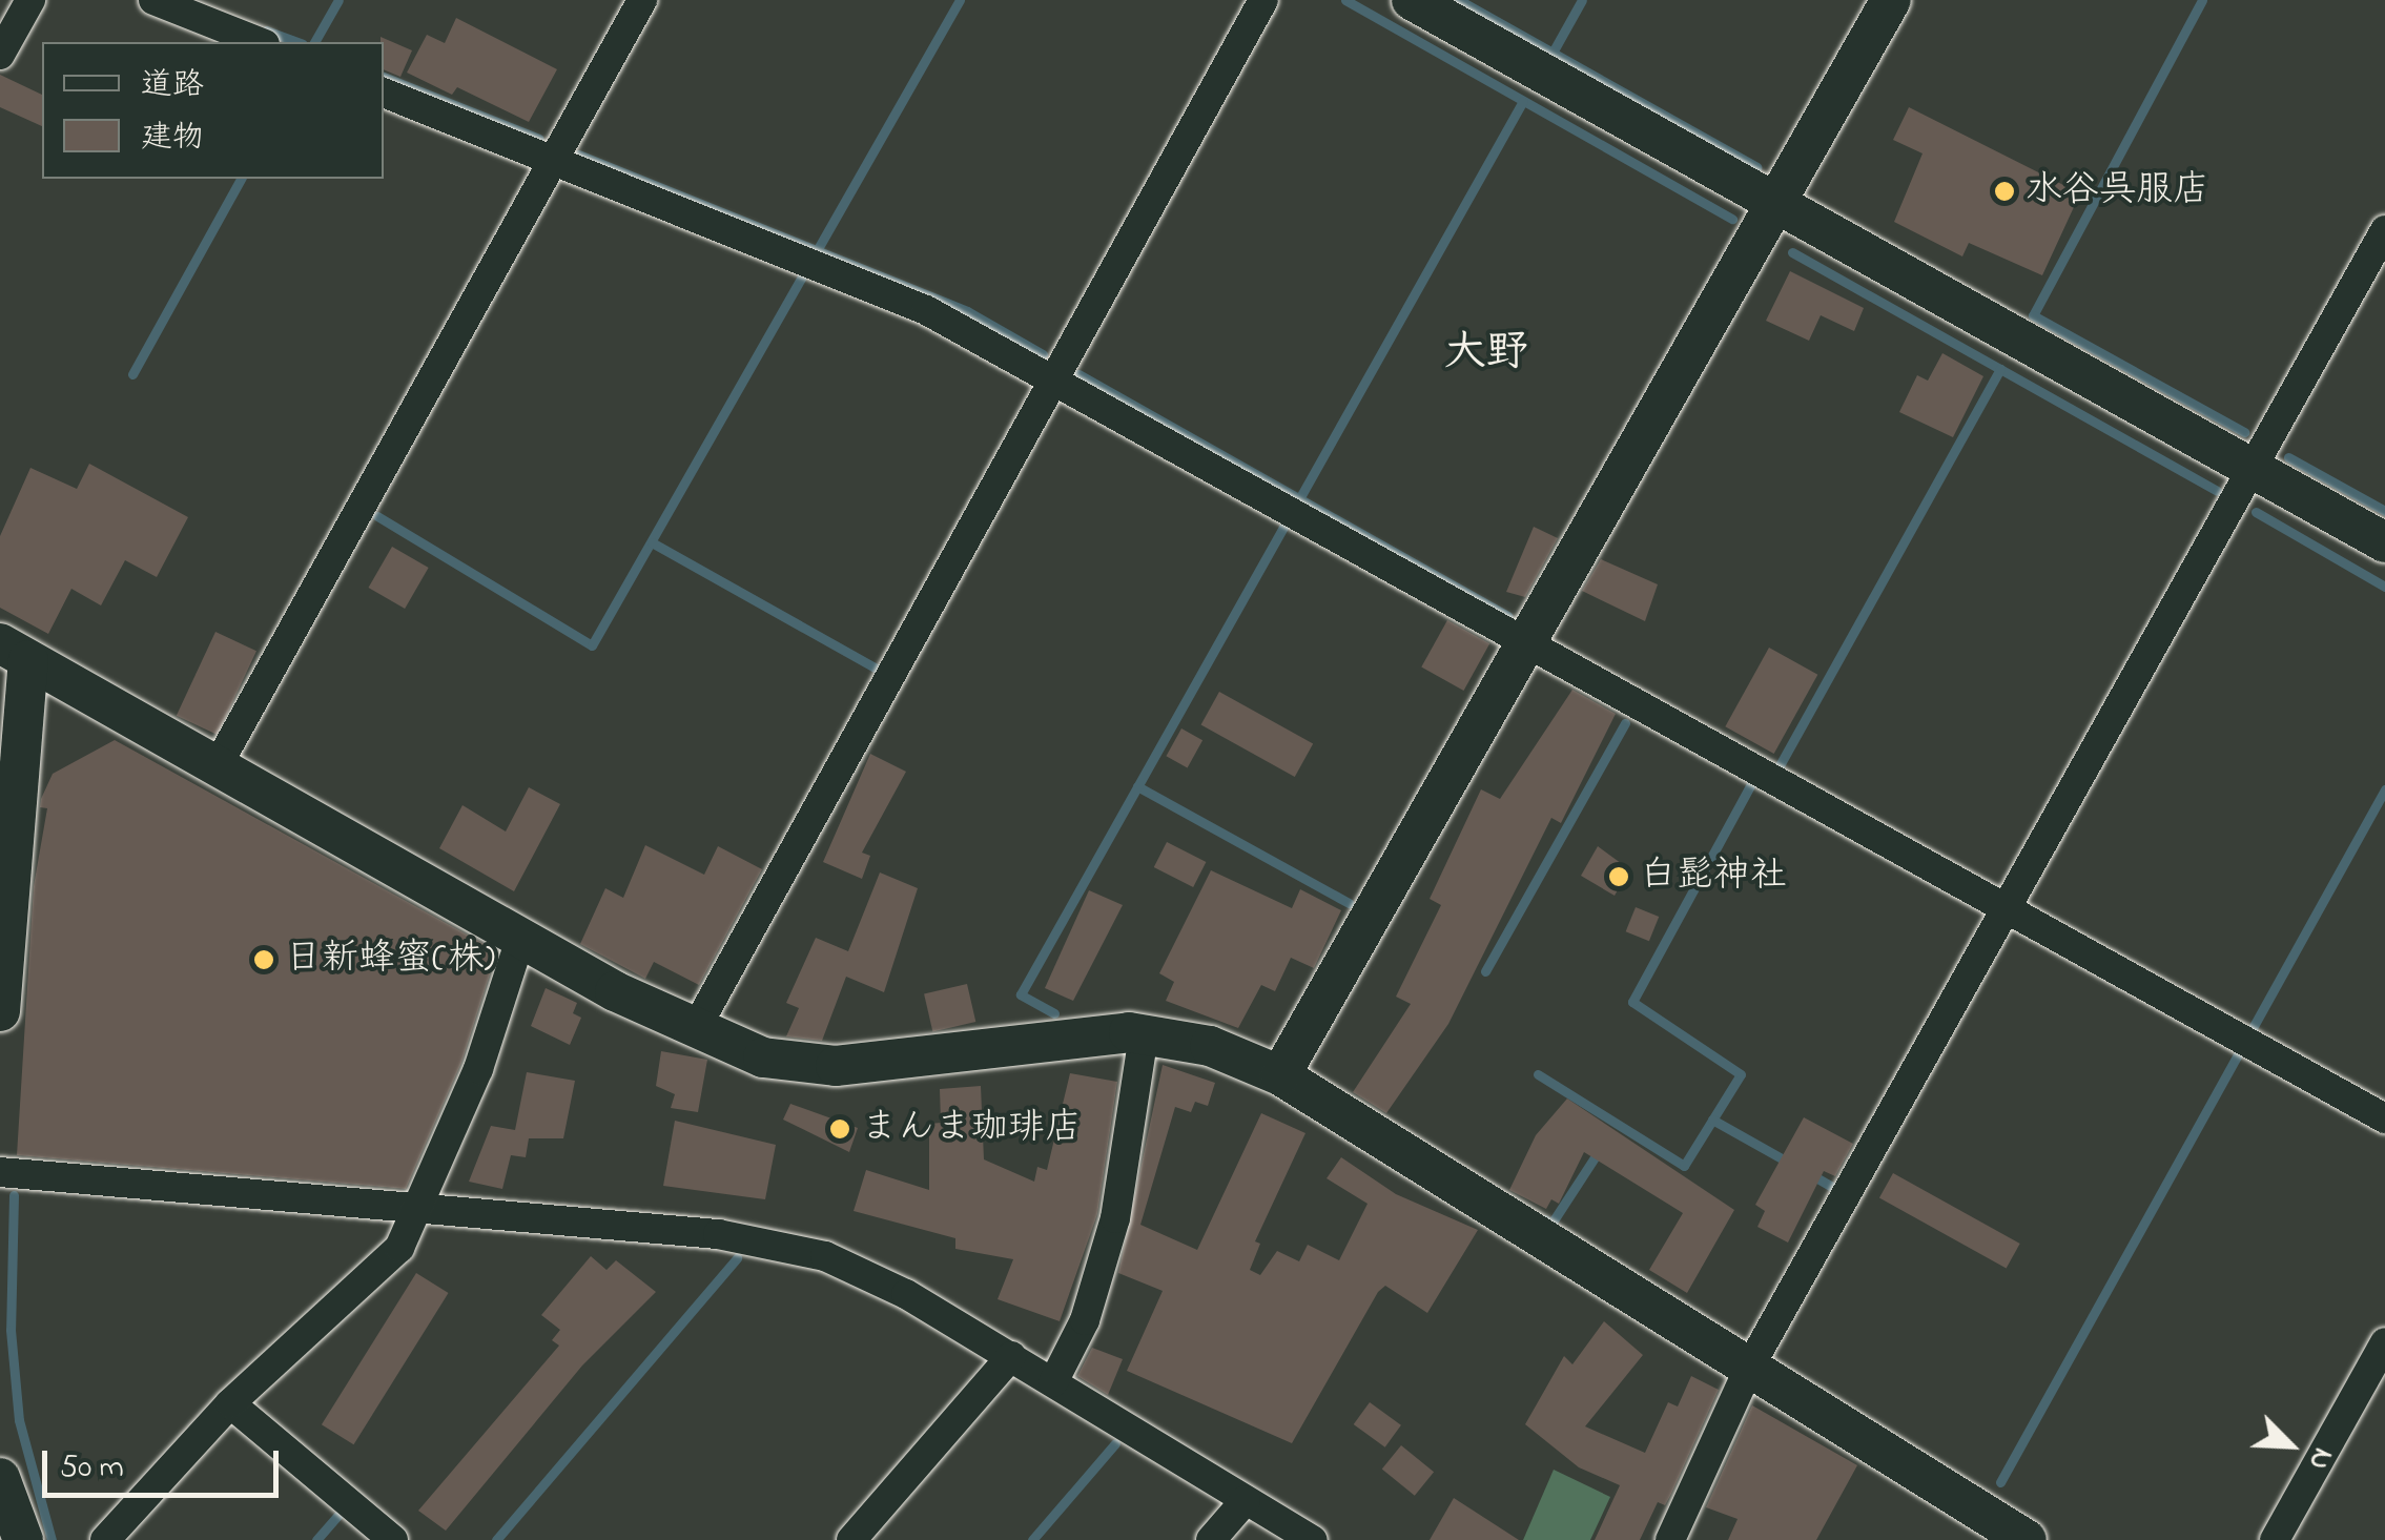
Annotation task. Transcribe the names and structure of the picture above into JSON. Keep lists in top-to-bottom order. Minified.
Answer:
{"districts":["大野"],"places":["水谷呉服店","白髭神社","日新蜂蜜(株)","まんま珈琲店"],"legend":["道路","建物"],"scale_bar":"50 m","north":"bottom right"}
